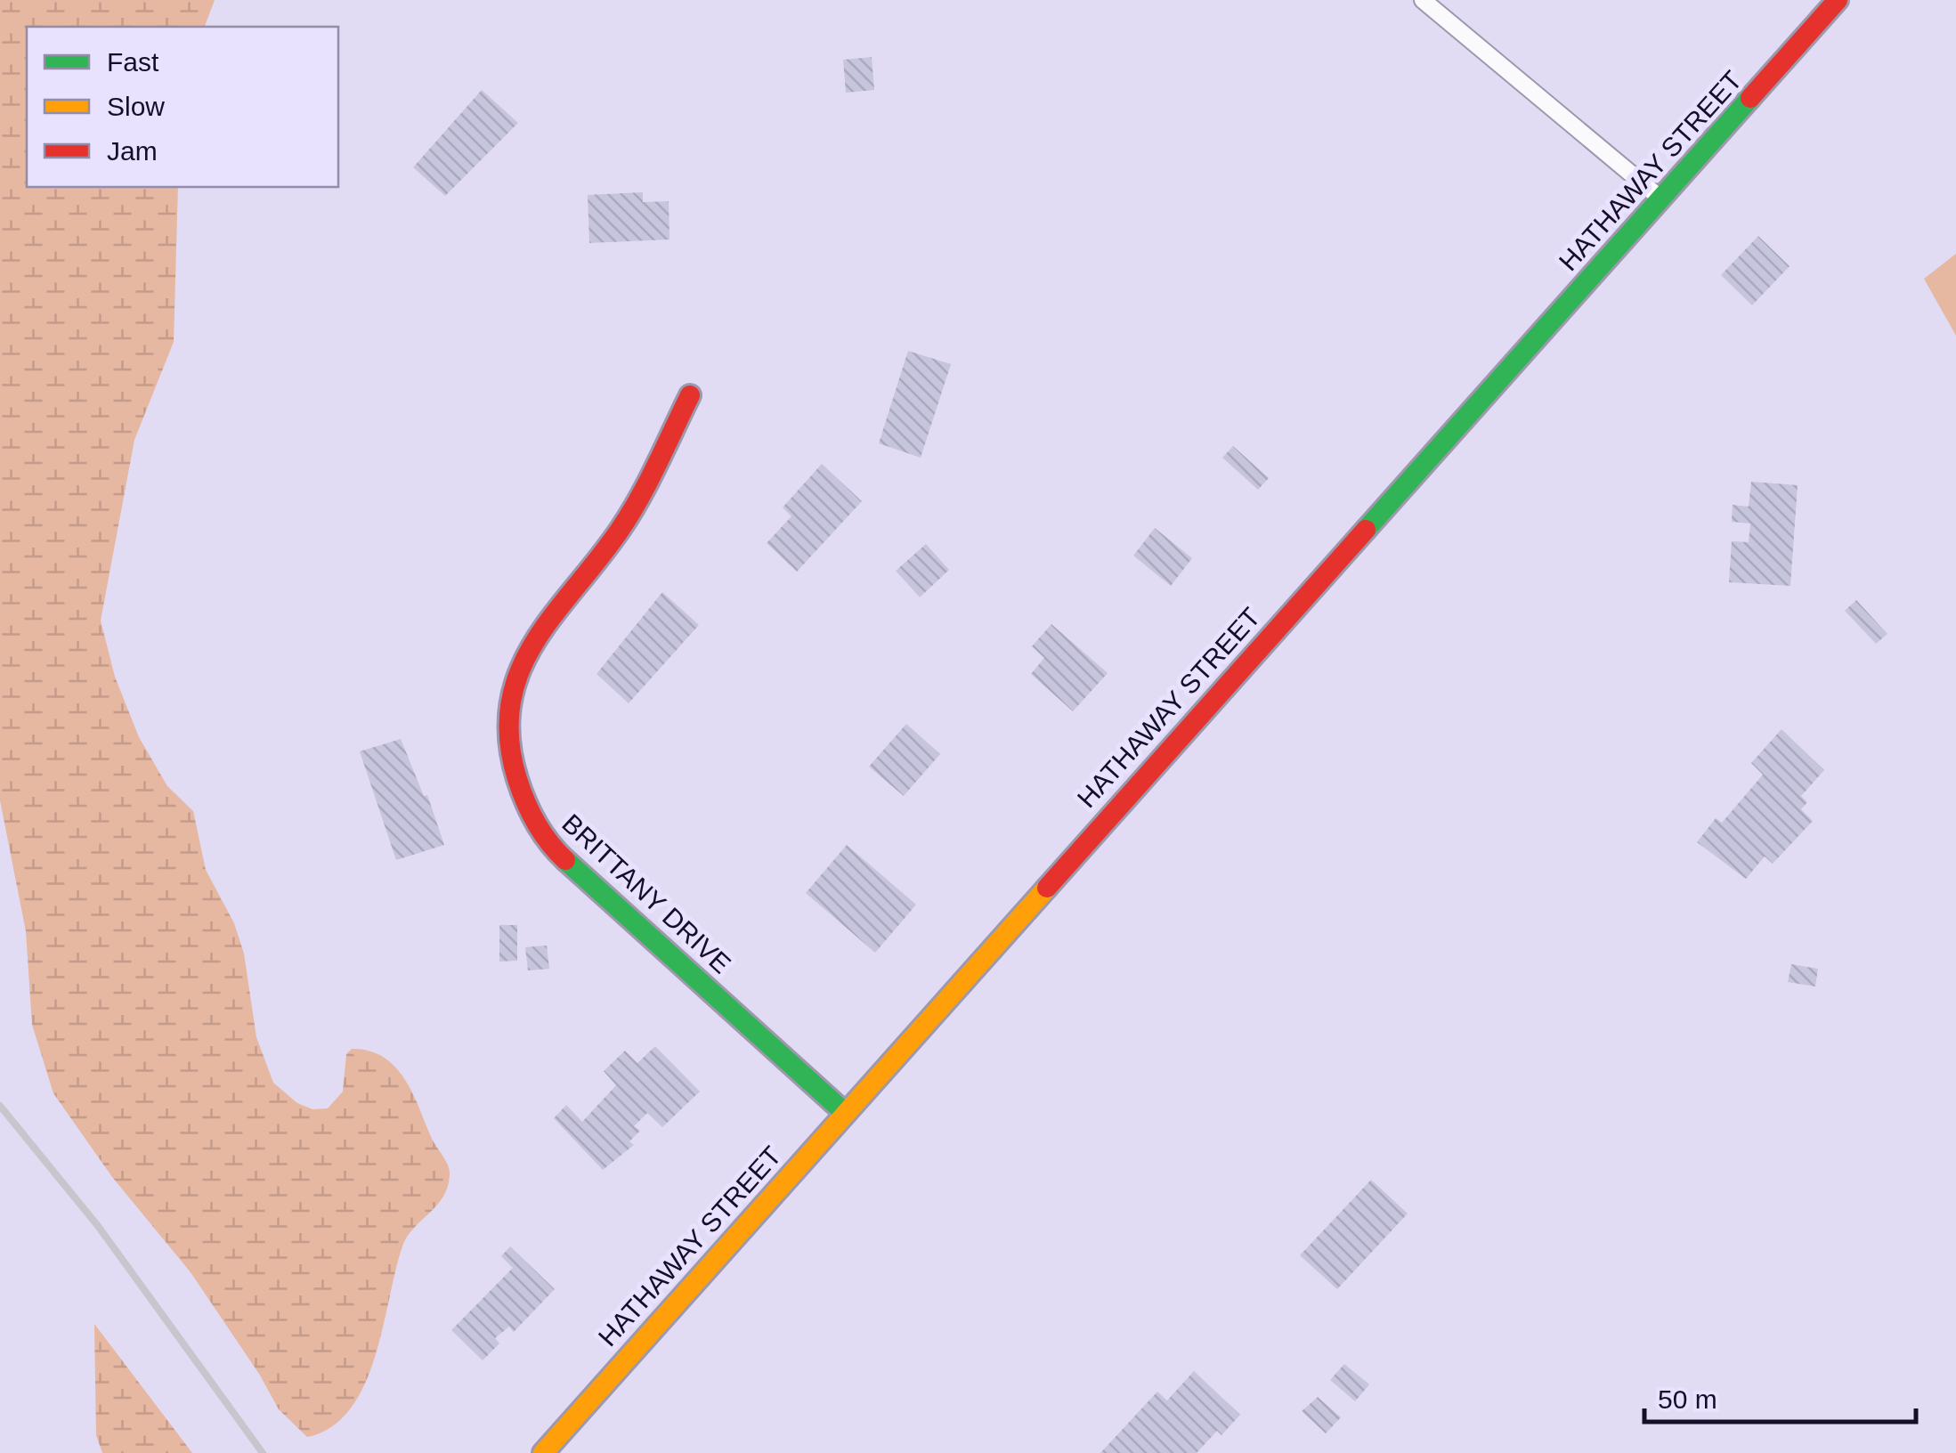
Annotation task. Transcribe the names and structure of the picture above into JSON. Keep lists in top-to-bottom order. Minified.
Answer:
{"streets":{"street":["HATHAWAY STREET","BRITTANY DRIVE"]},"crossings":[["HATHAWAY STREET","BRITTANY DRIVE"]],"legend":["Fast","Slow","Jam"],"scale_bar":"50 m"}
